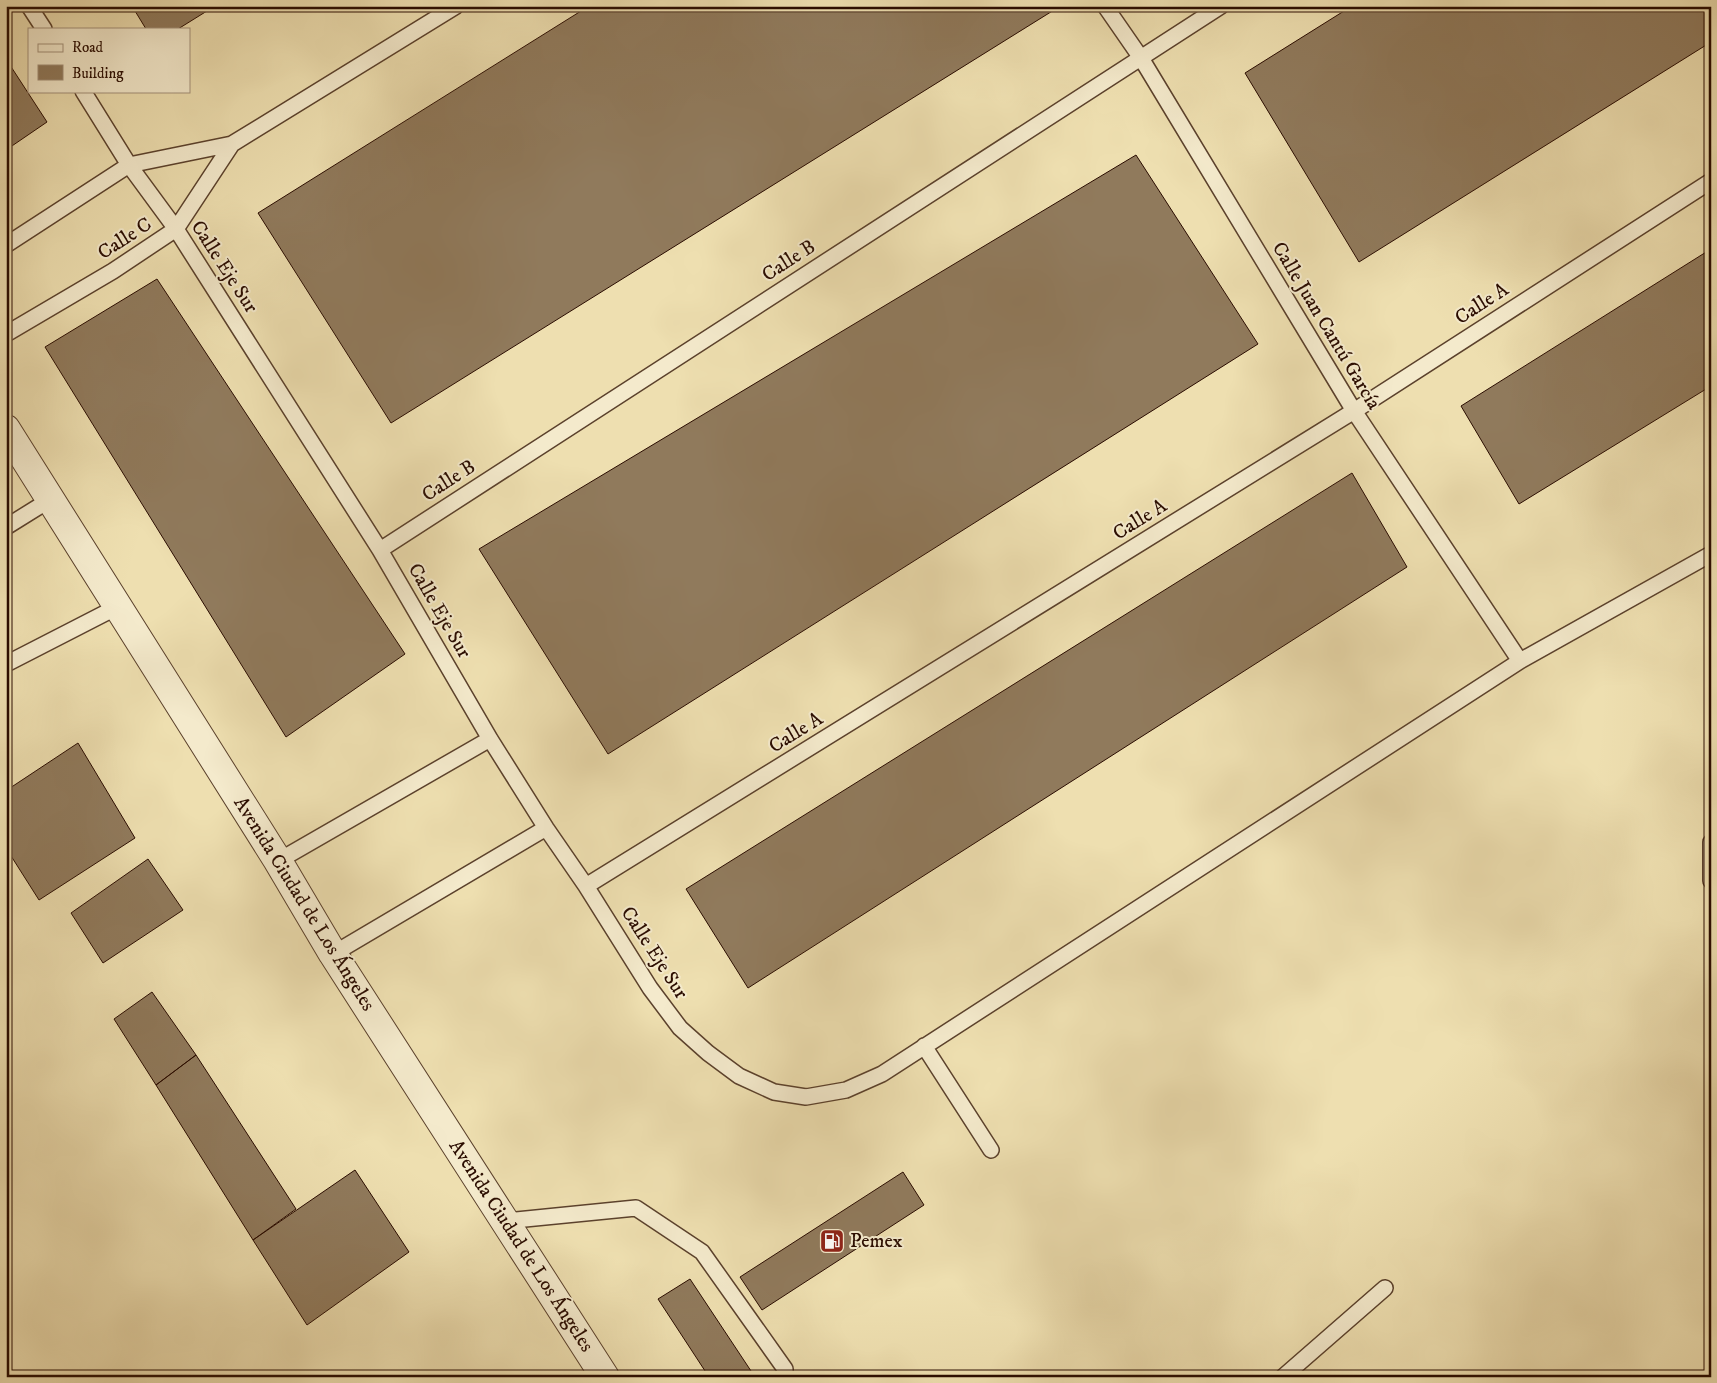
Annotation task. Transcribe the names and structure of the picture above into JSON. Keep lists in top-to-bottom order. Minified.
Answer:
{"streets":{"street":["Avenida Ciudad de Los Ángeles"],"lane":["Calle C","Calle B","Calle Eje Sur","Calle A","Calle Juan Cantú García"]},"crossings":[["Calle C","Calle Eje Sur"],["Calle B","Calle Eje Sur"],["Calle B","Calle Juan Cantú García"],["Calle Eje Sur","Calle A"],["Calle Eje Sur","Calle Juan Cantú García"],["Calle A","Calle Juan Cantú García"]],"places":{"fuel station":["Pemex"]},"legend":["Road","Building"]}
